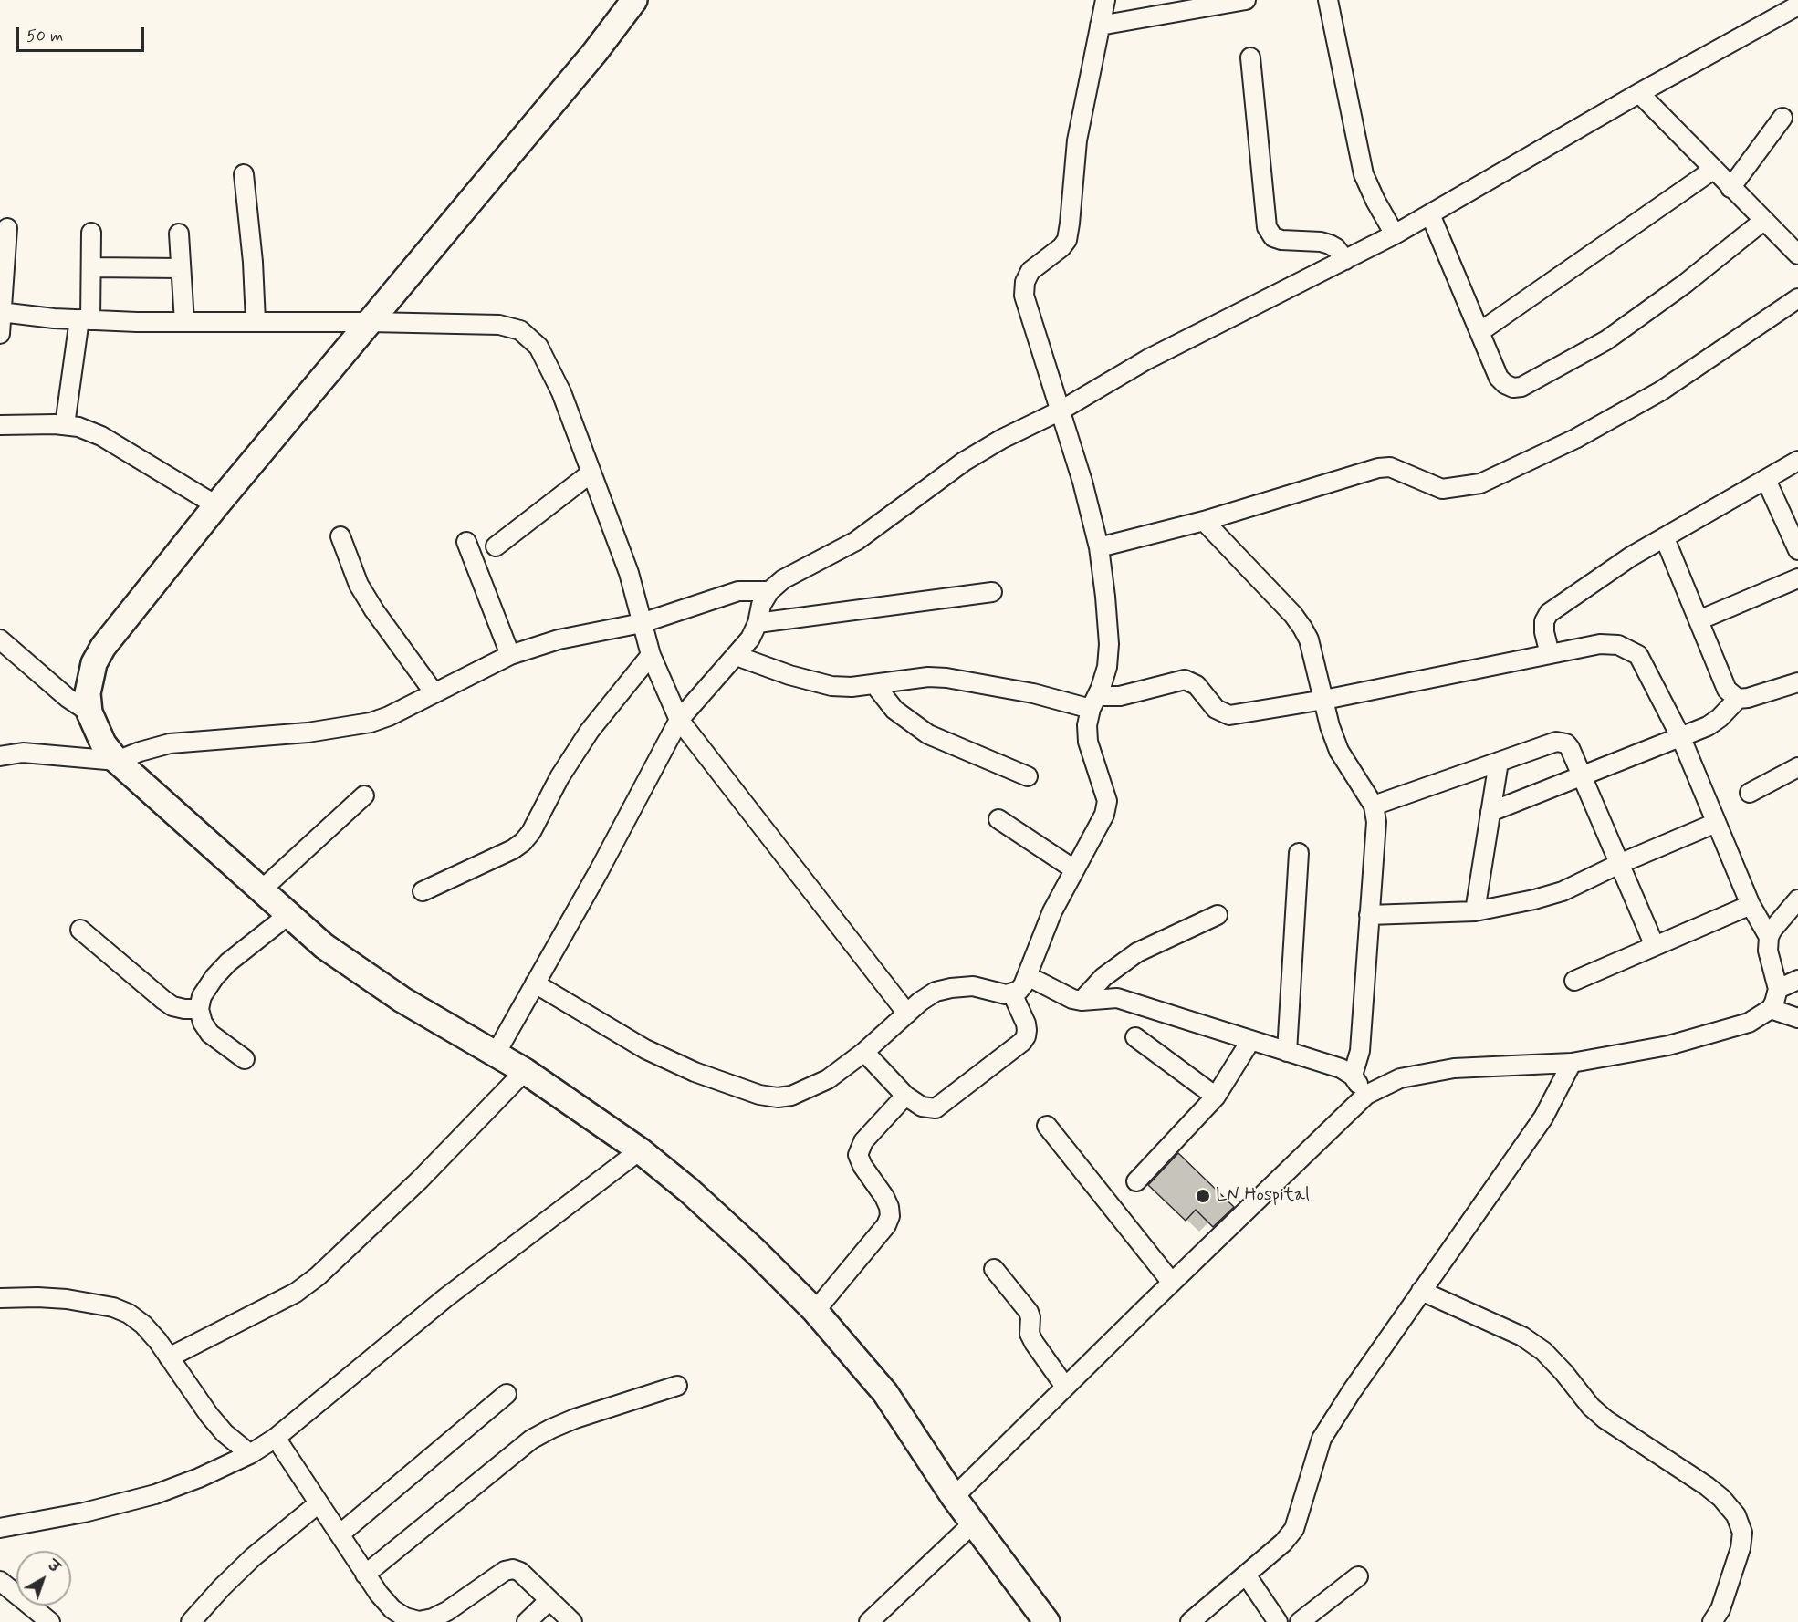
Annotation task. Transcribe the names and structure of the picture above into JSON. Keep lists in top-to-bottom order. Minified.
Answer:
{"places":["LN Hospital"],"scale_bar":"50 m","north":"top right"}
